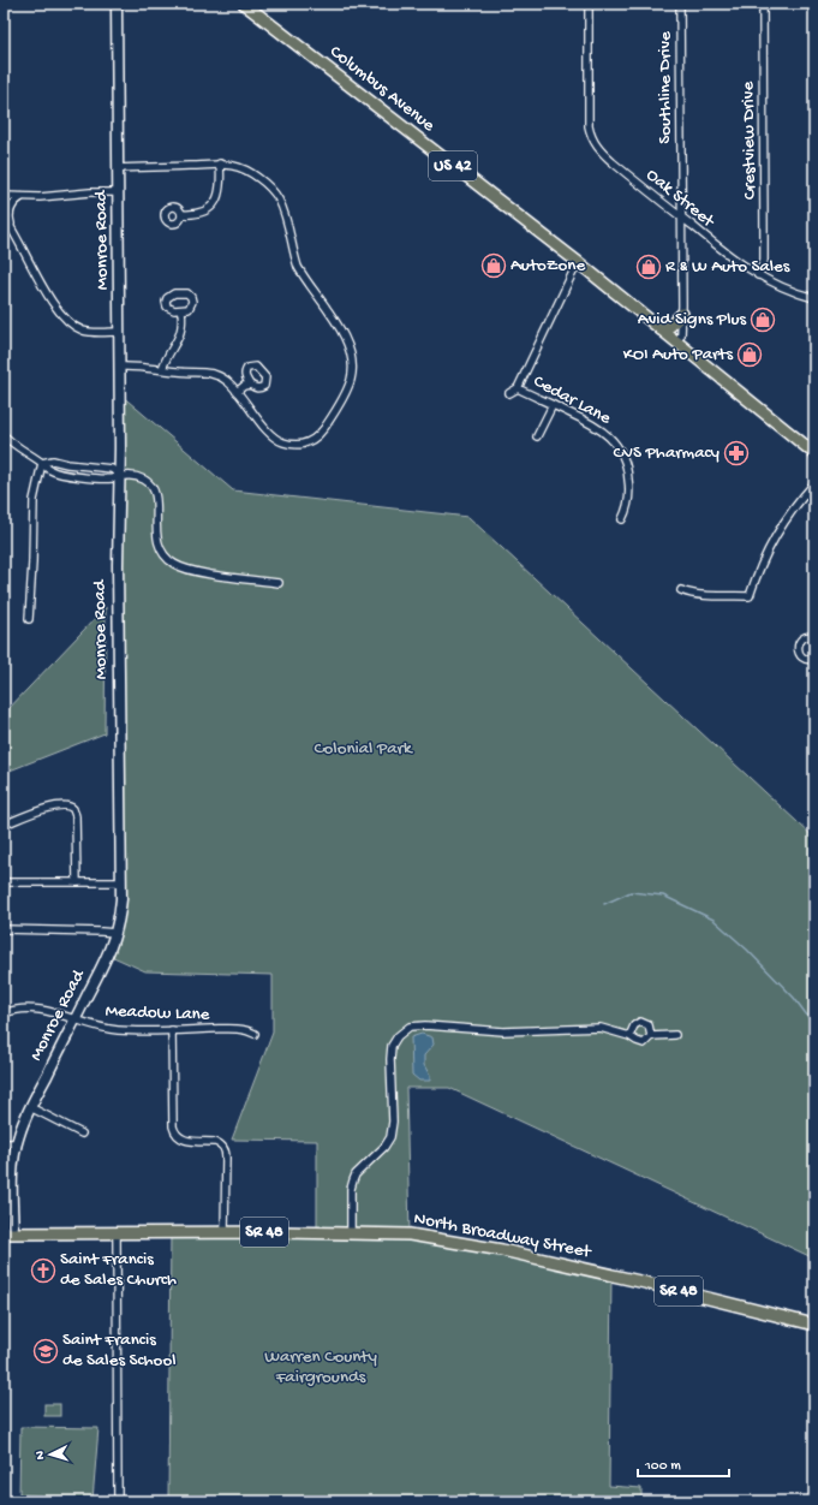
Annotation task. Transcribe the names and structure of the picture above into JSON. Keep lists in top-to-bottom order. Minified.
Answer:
{"streets":{"main road":["Columbus Avenue","US 42","SR 48","North Broadway Street"],"street":["Southline Drive","Crestview Drive","Oak Street","Monroe Road","Cedar Lane","Meadow Lane"]},"crossings":[["Southline Drive","Columbus Avenue"],["Southline Drive","Oak Street"],["Crestview Drive","Oak Street"],["Monroe Road","Meadow Lane"],["Monroe Road","North Broadway Street"]],"parks":["Colonial Park","Warren County Fairgrounds"],"places":{"shop":["AutoZone","R & W Auto Sales","Avid Signs Plus","KOI Auto Parts"],"pharmacy":["CVS Pharmacy"],"church":["Saint Francis de Sales Church"],"school or university":["Saint Francis de Sales School"]},"scale_bar":"100 m","north":"left"}
